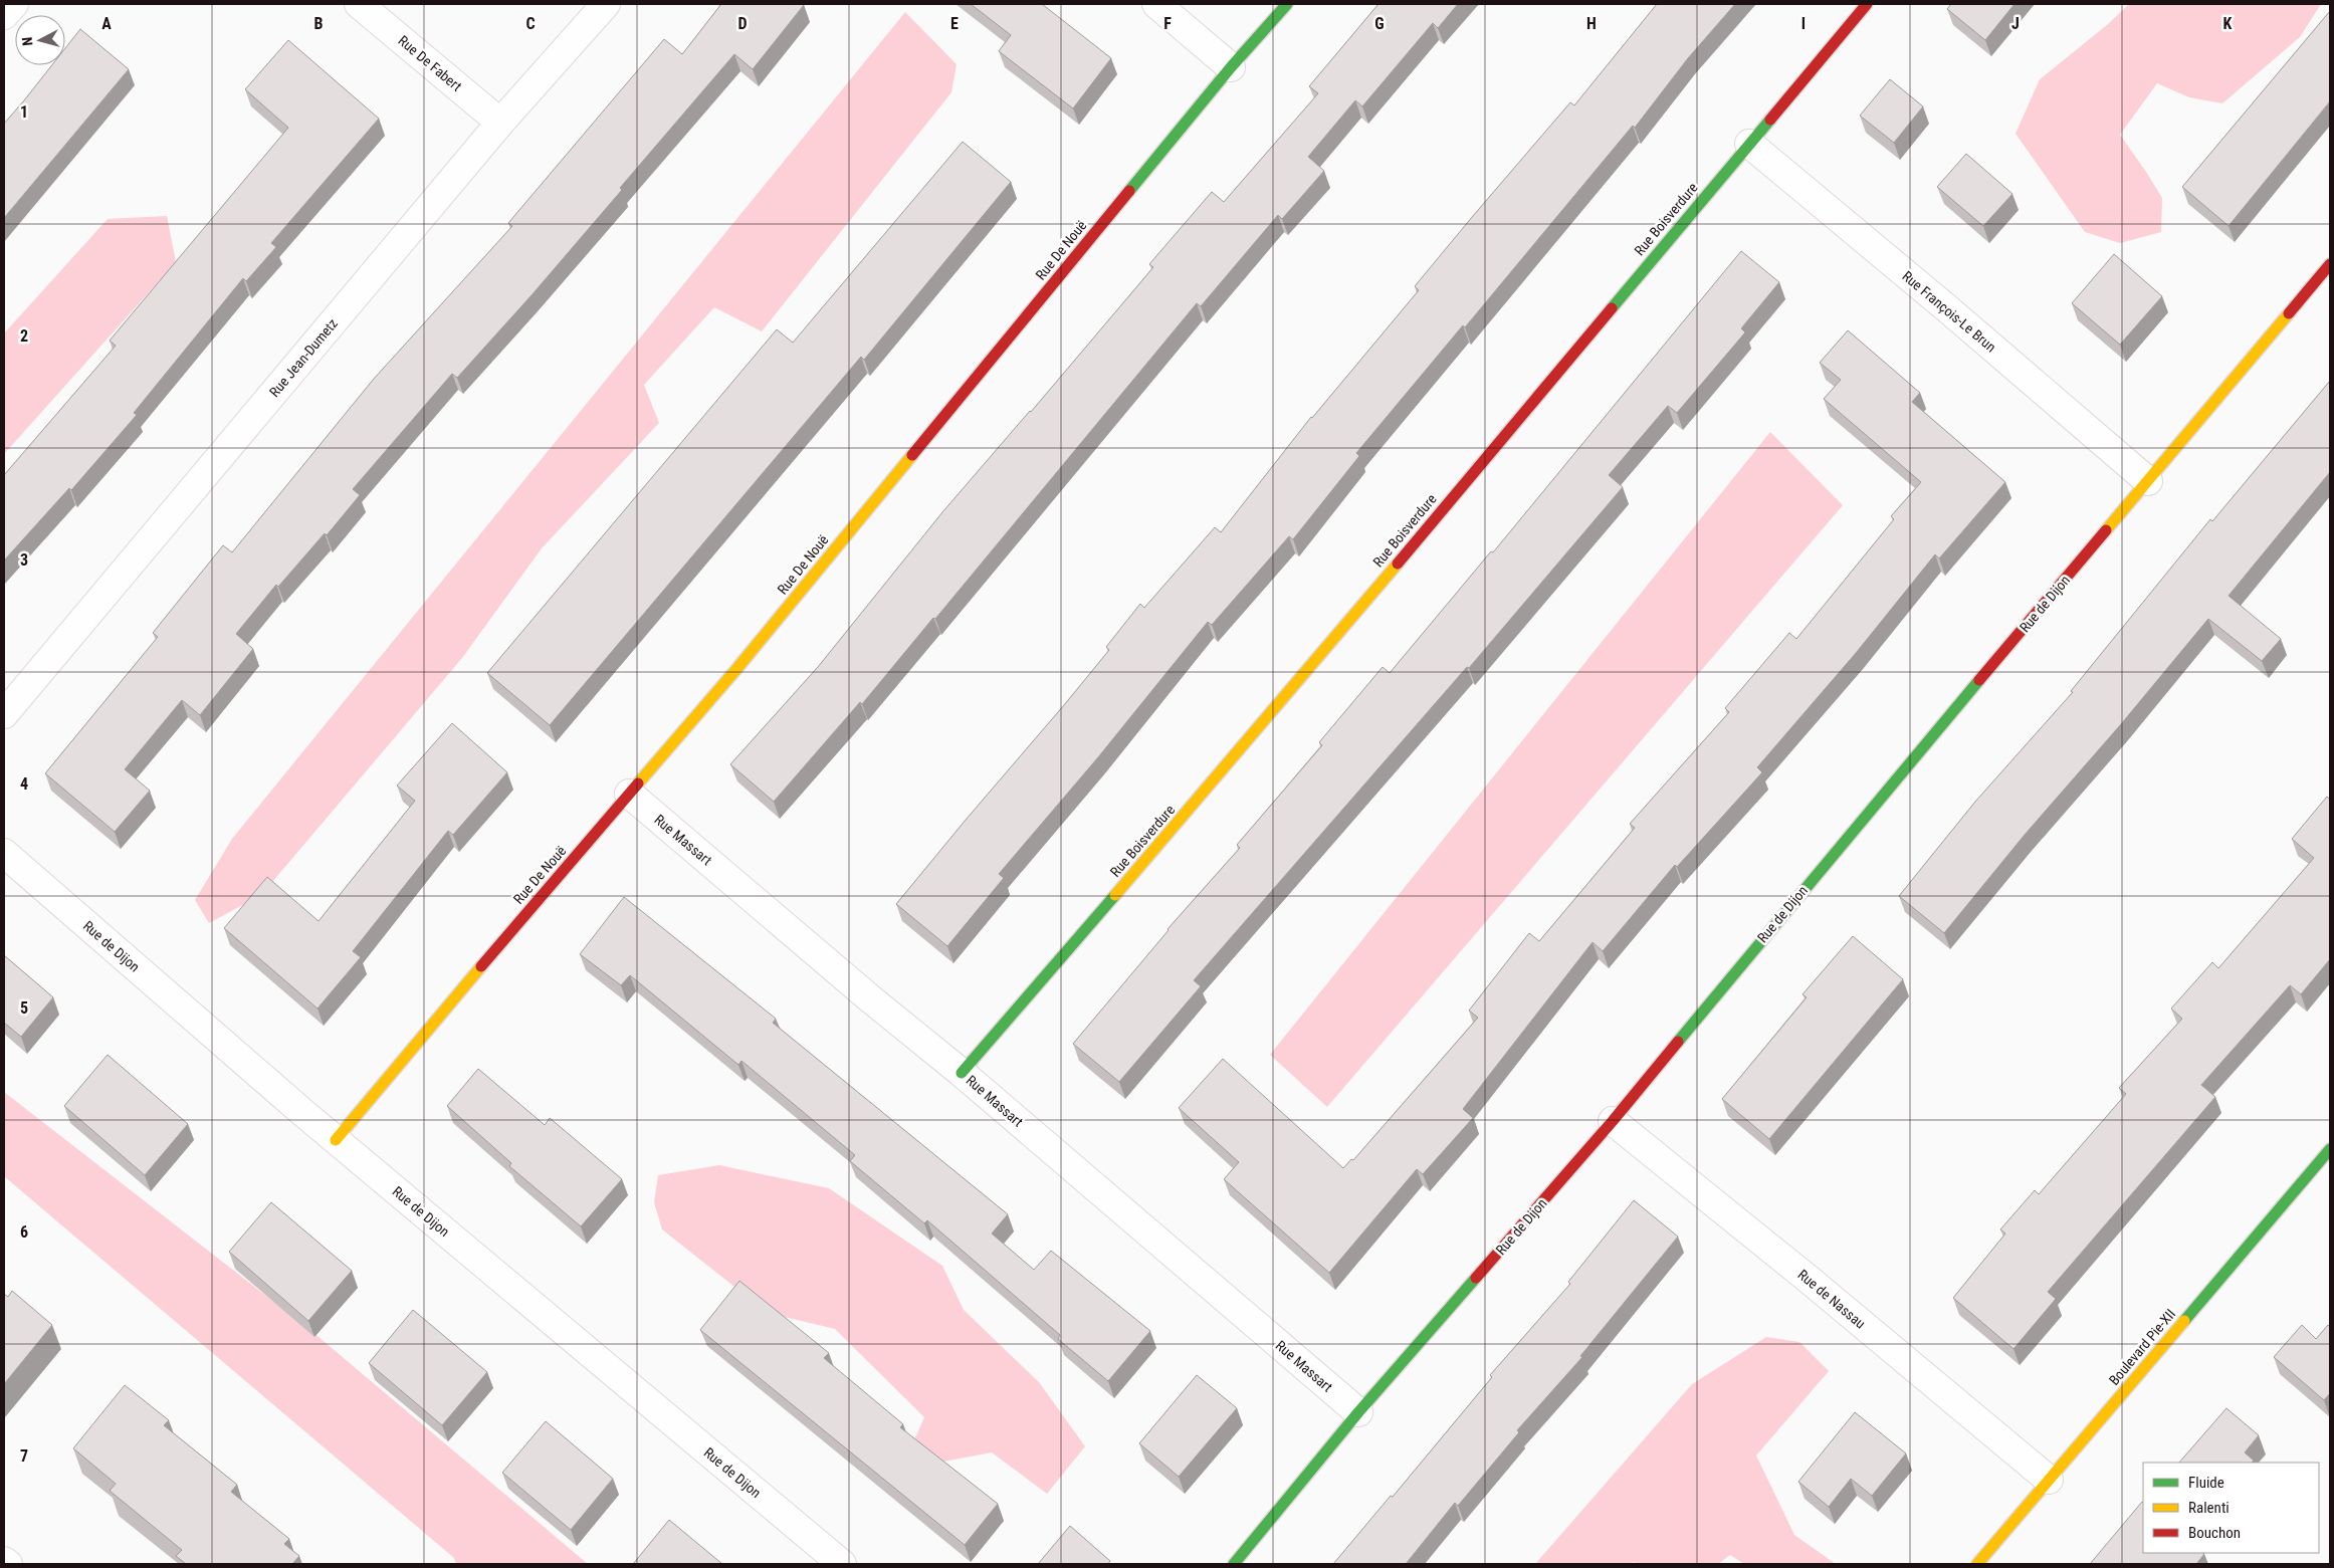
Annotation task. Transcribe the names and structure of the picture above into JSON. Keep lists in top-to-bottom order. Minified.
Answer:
{"streets":{"street":["Rue De Fabert","Rue Boisverdure","Rue De Nouë","Rue François-Le Brun","Rue Jean-Dumetz","Rue de Dijon","Rue Massart","Rue de Nassau","Boulevard Pie-XII"]},"crossings":[["Rue De Fabert","Rue Jean-Dumetz"],["Rue Boisverdure","Rue François-Le Brun"],["Rue Boisverdure","Rue Massart"],["Rue De Nouë","Rue de Dijon"],["Rue De Nouë","Rue Massart"],["Rue François-Le Brun","Rue de Dijon"],["Rue de Dijon","Rue Massart"],["Rue de Dijon","Rue de Nassau"],["Rue de Nassau","Boulevard Pie-XII"]],"legend":["Fluide","Ralenti","Bouchon"],"north":"left","grid":{"columns":["A","B","C","D","E","F","G","H","I","J","K"],"rows":["1","2","3","4","5","6","7"]}}
